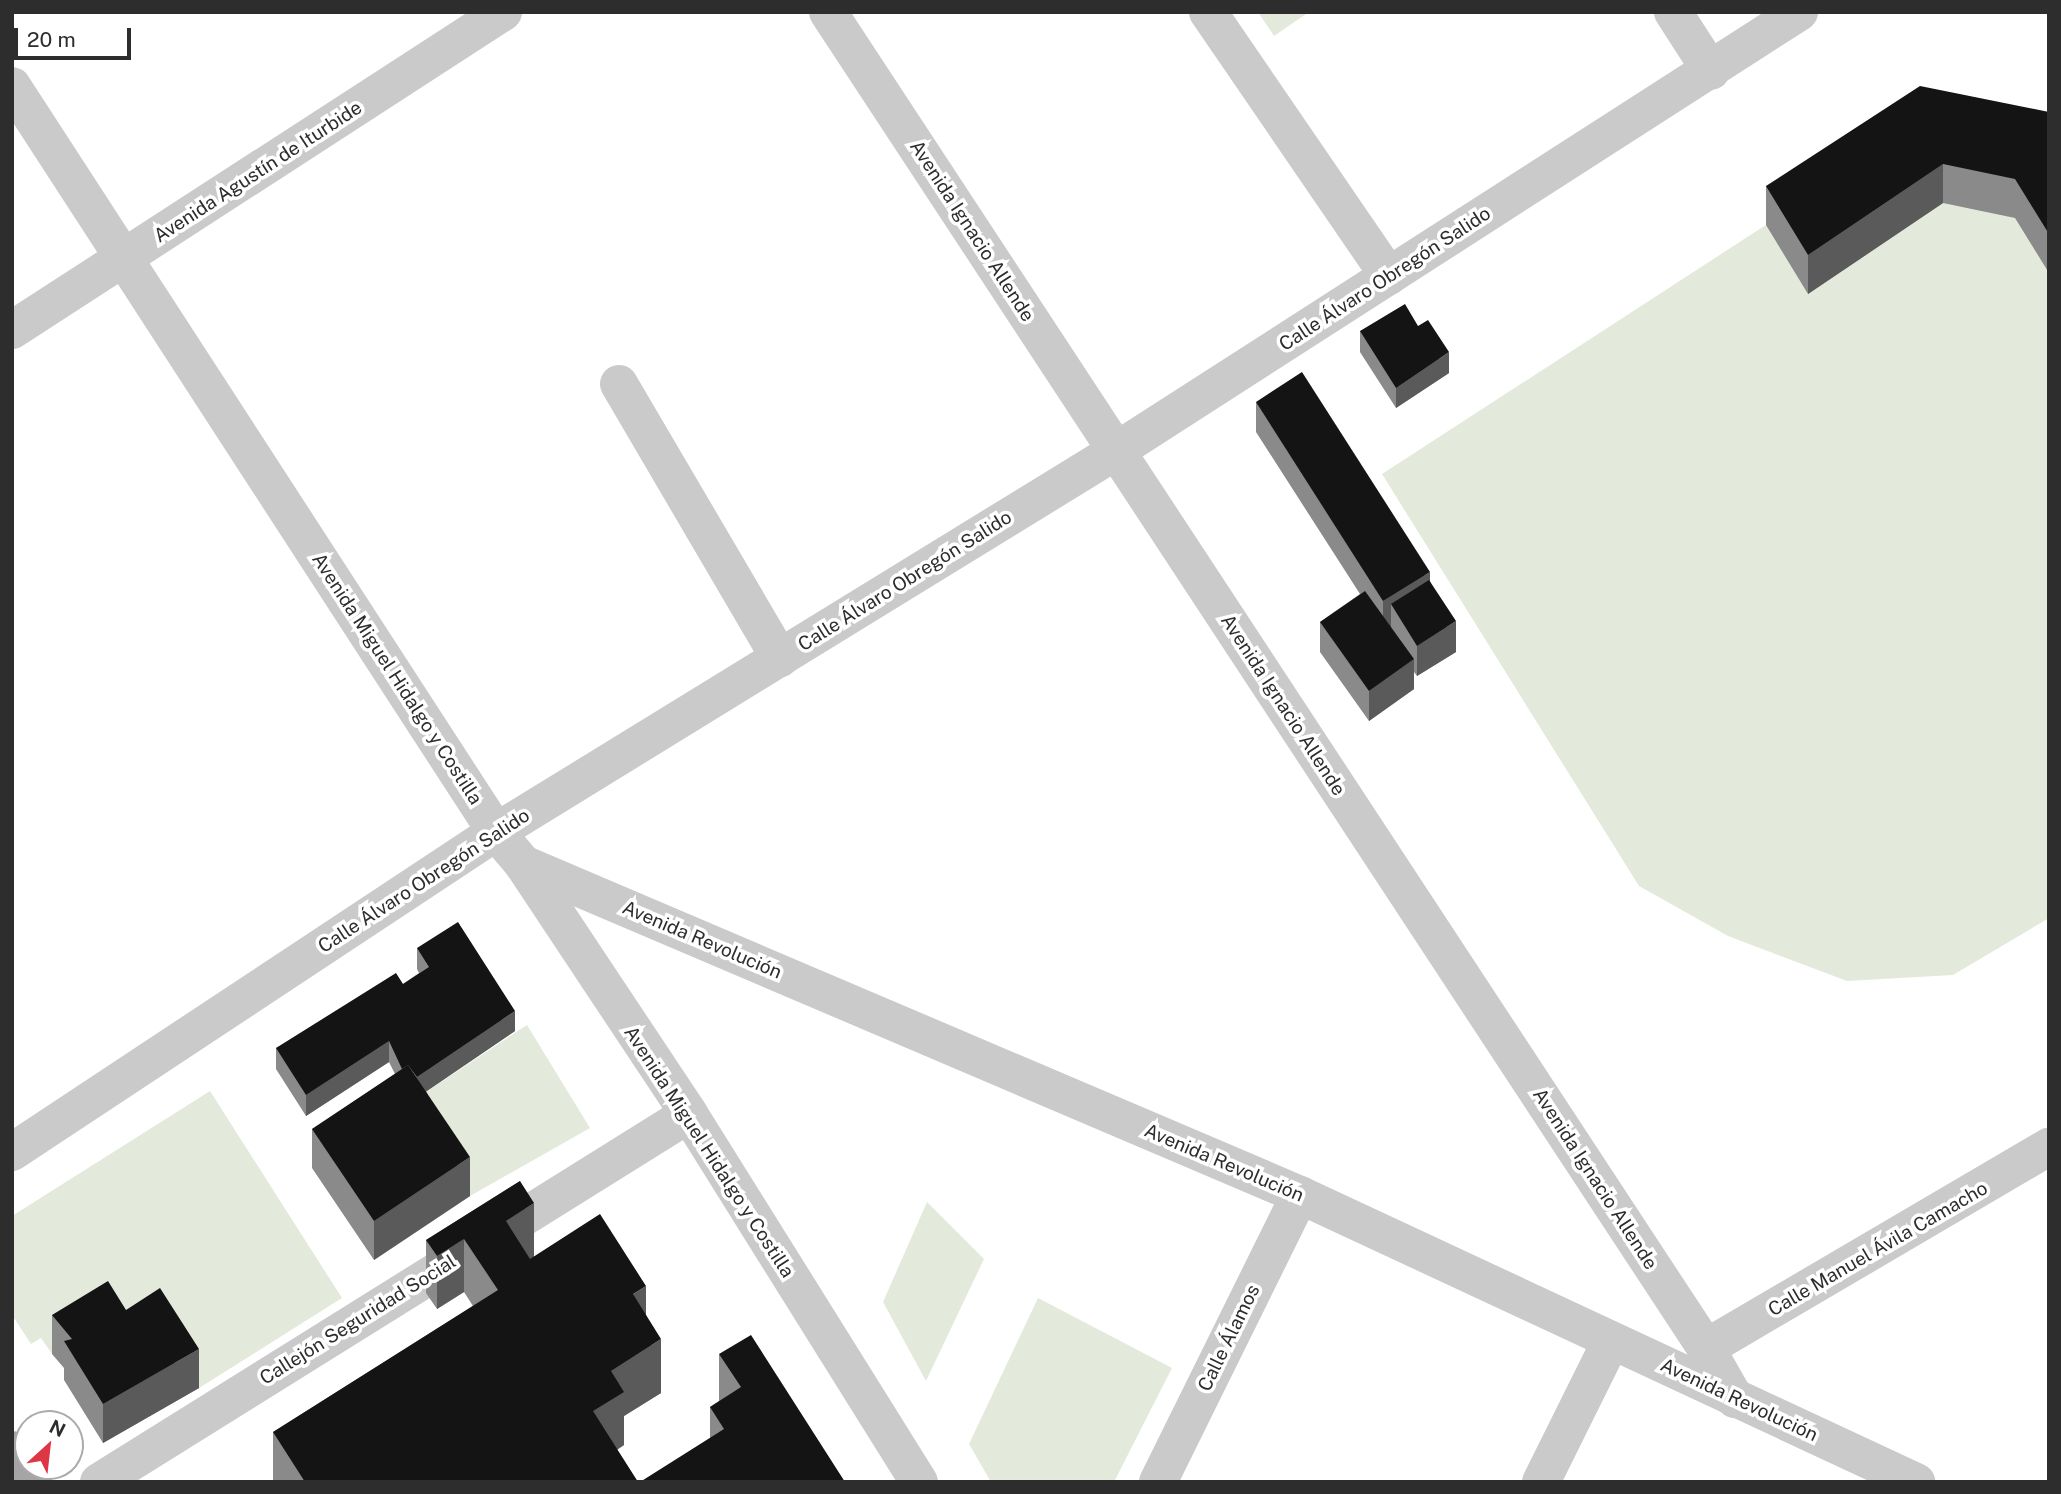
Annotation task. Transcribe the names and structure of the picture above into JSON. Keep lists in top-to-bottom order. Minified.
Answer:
{"streets":{"street":["Avenida Agustín de Iturbide","Avenida Ignacio Allende","Calle Álvaro Obregón Salido","Avenida Miguel Hidalgo y Costilla","Avenida Revolución","Calle Manuel Ávila Camacho","Callejón Seguridad Social","Calle Álamos"]},"crossings":[["Avenida Agustín de Iturbide","Avenida Miguel Hidalgo y Costilla"],["Avenida Ignacio Allende","Calle Álvaro Obregón Salido"],["Avenida Ignacio Allende","Avenida Revolución"],["Avenida Ignacio Allende","Calle Manuel Ávila Camacho"],["Calle Álvaro Obregón Salido","Avenida Miguel Hidalgo y Costilla"],["Avenida Miguel Hidalgo y Costilla","Avenida Revolución"],["Avenida Miguel Hidalgo y Costilla","Callejón Seguridad Social"],["Avenida Revolución","Calle Álamos"]],"scale_bar":"20 m","north":"top right"}
